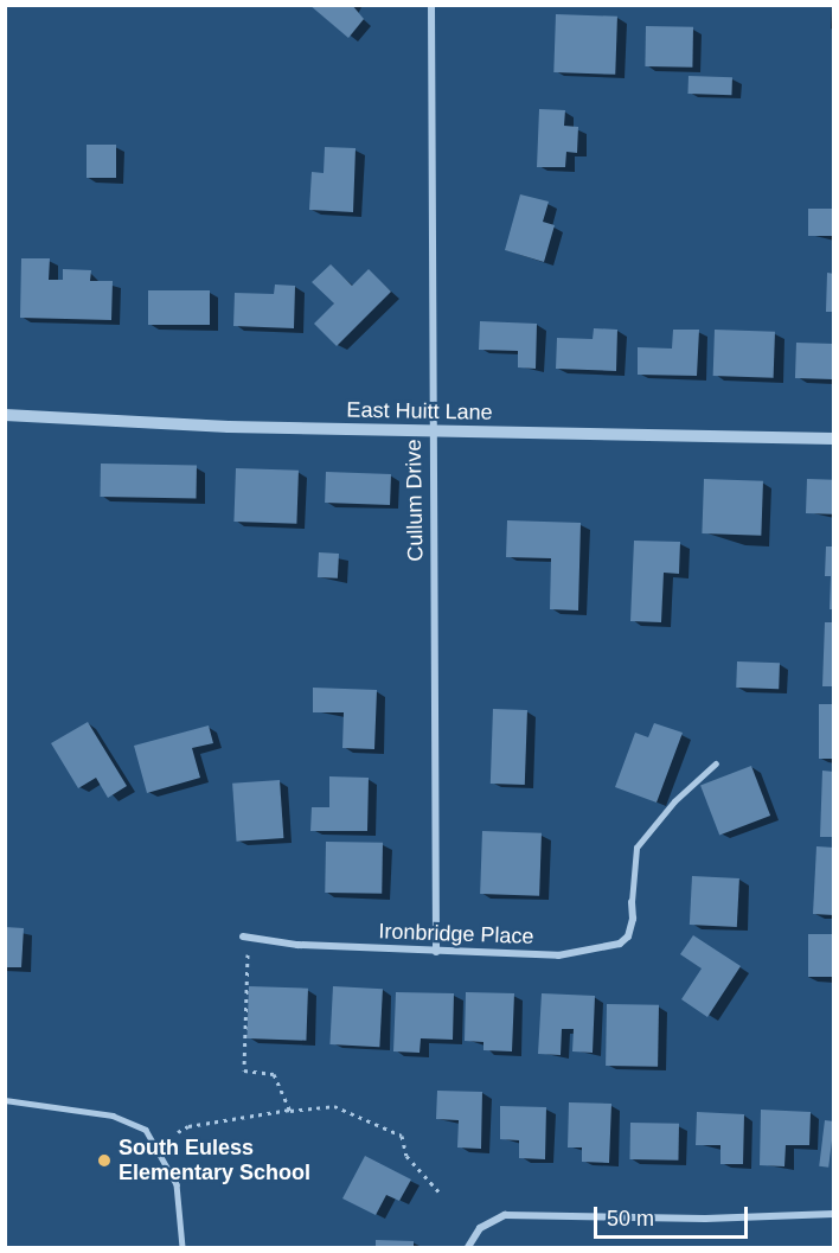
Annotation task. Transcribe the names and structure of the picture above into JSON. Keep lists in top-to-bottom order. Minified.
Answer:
{"streets":{"street":["East Huitt Lane","Cullum Drive","Ironbridge Place"]},"crossings":[["East Huitt Lane","Cullum Drive"],["Cullum Drive","Ironbridge Place"]],"places":["South Euless Elementary School"],"scale_bar":"50 m"}
